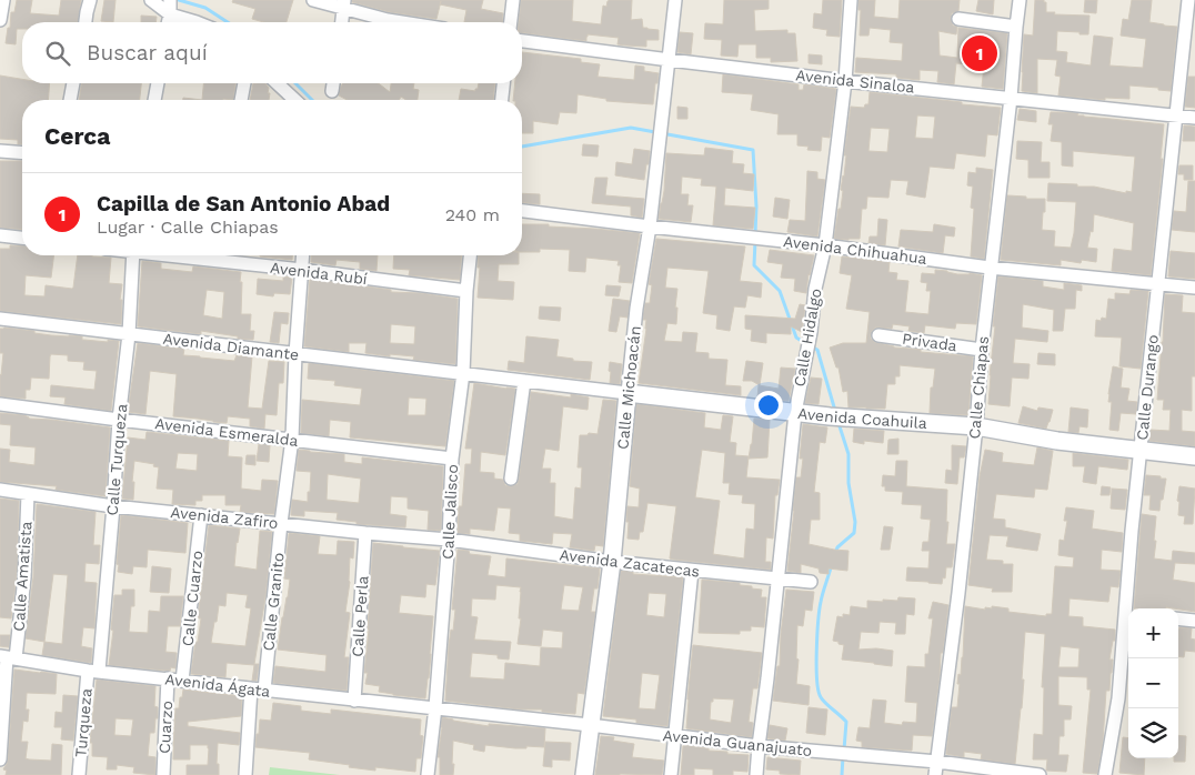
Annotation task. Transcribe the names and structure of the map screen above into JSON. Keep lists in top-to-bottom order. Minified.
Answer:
{"streets":{"street":["Avenida Sinaloa","Avenida Chihuahua","Avenida Rubí","Calle Hidalgo","Privada","Avenida Diamante","Calle Michoacán","Calle Chiapas","Calle Durango","Avenida Coahuila","Avenida Esmeralda","Calle Turqueza","Calle Jalisco","Avenida Zafiro","Avenida Zacatecas","Calle Amatista","Calle Cuarzo","Calle Granito","Calle Perla","Avenida Ágata","Turqueza","Cuarzo","Avenida Guanajuato"]},"crossings":[["Avenida Sinaloa","Calle Hidalgo"],["Avenida Sinaloa","Calle Michoacán"],["Avenida Sinaloa","Calle Chiapas"],["Avenida Sinaloa","Calle Durango"],["Avenida Chihuahua","Calle Hidalgo"],["Avenida Chihuahua","Calle Michoacán"],["Avenida Chihuahua","Calle Chiapas"],["Avenida Chihuahua","Calle Durango"],["Avenida Rubí","Calle Jalisco"],["Avenida Rubí","Calle Granito"],["Calle Hidalgo","Avenida Coahuila"],["Calle Hidalgo","Avenida Zacatecas"],["Calle Hidalgo","Avenida Guanajuato"],["Privada","Calle Chiapas"],["Avenida Diamante","Avenida Coahuila"],["Avenida Diamante","Calle Turqueza"],["Avenida Diamante","Calle Jalisco"],["Avenida Diamante","Calle Granito"],["Calle Michoacán","Avenida Coahuila"],["Calle Michoacán","Avenida Zacatecas"],["Calle Michoacán","Avenida Guanajuato"],["Calle Chiapas","Avenida Coahuila"],["Calle Chiapas","Avenida Guanajuato"],["Calle Durango","Avenida Coahuila"],["Avenida Coahuila","Calle Jalisco"],["Avenida Esmeralda","Calle Turqueza"],["Avenida Esmeralda","Calle Jalisco"],["Avenida Esmeralda","Calle Granito"],["Calle Turqueza","Avenida Zafiro"],["Calle Turqueza","Avenida Ágata"],["Calle Turqueza","Turqueza"],["Calle Jalisco","Avenida Zafiro"],["Calle Jalisco","Avenida Zacatecas"],["Calle Jalisco","Avenida Ágata"],["Calle Jalisco","Avenida Guanajuato"],["Avenida Zafiro","Avenida Zacatecas"],["Avenida Zafiro","Calle Amatista"],["Avenida Zafiro","Calle Cuarzo"],["Avenida Zafiro","Calle Granito"],["Avenida Zafiro","Calle Perla"],["Calle Amatista","Avenida Ágata"],["Calle Cuarzo","Avenida Ágata"],["Calle Granito","Avenida Ágata"],["Calle Perla","Avenida Ágata"],["Avenida Ágata","Turqueza"],["Avenida Ágata","Cuarzo"],["Avenida Ágata","Avenida Guanajuato"]],"page":{"search":"Buscar aquí","pins":"1","heading":"Cerca","list":[{"mark":"1","name":"Capilla de San Antonio Abad","note":"Lugar · Calle Chiapas","value":"240 m"}],"map_buttons":["+","−"]}}
